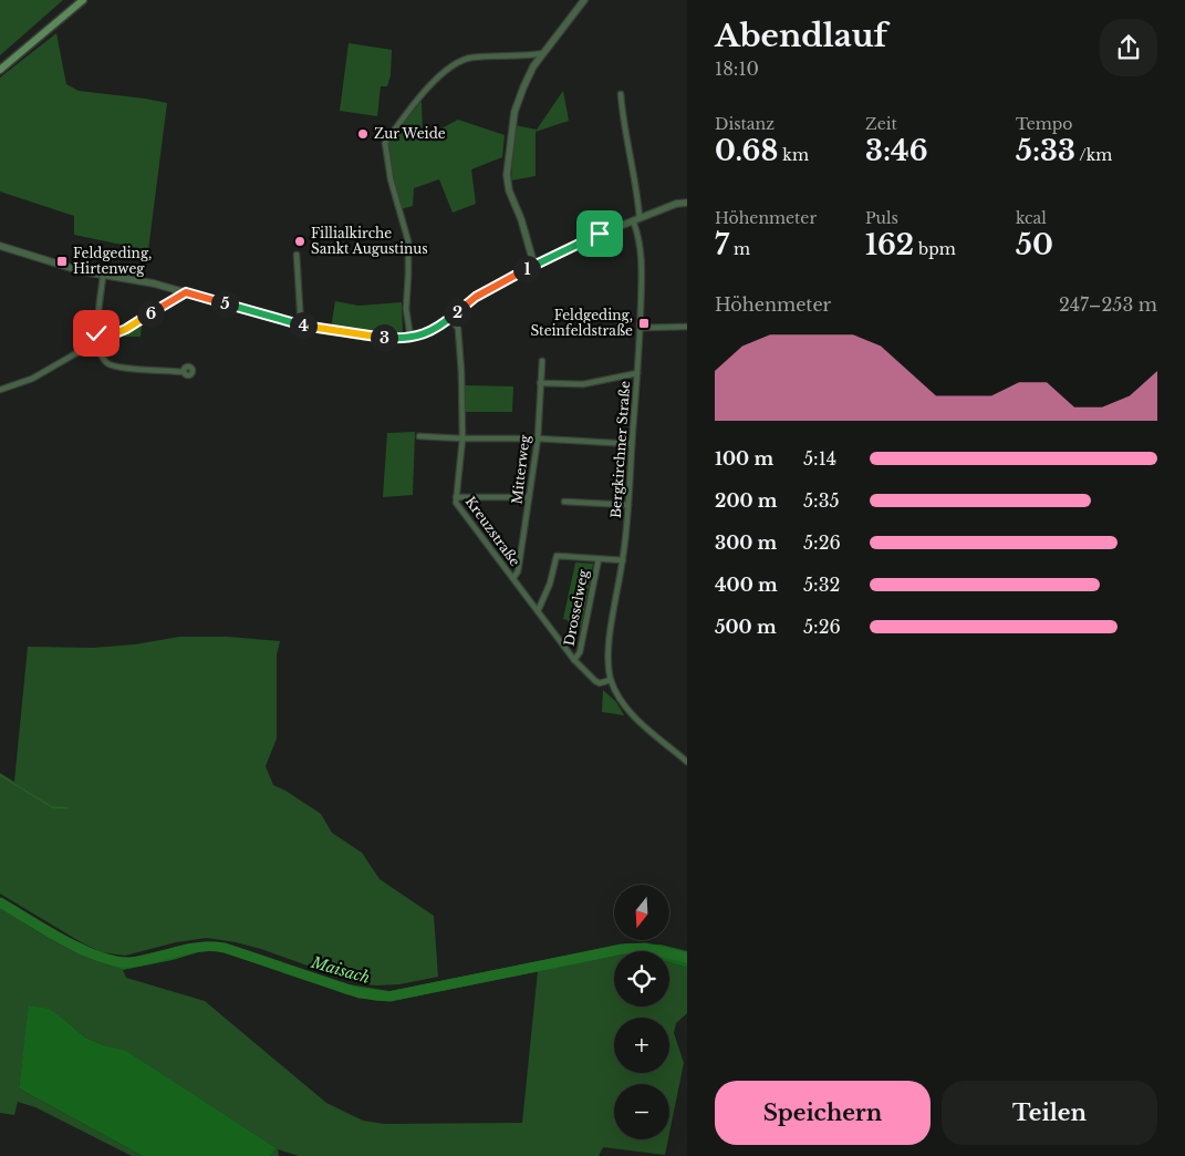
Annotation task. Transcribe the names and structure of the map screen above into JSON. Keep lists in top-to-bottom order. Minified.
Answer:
{"streets":{"street":["Bergkirchner Straße","Mitterweg","Kreuzstraße","Drosselweg"]},"crossings":[["Bergkirchner Straße","Kreuzstraße"],["Mitterweg","Kreuzstraße"],["Kreuzstraße","Drosselweg"]],"water":["Maisach"],"places":{"other":["Zur Weide","Fillialkirche Sankt Augustinus"],"transit":["Feldgeding, Hirtenweg","Feldgeding, Steinfeldstraße"]},"north":"bottom","page":{"heading":["Abendlauf","18:10"],"stats":[["Distanz","0.68 km"],["Zeit","3:46"],["Tempo","5:33 /km"],["Höhenmeter","7 m"],["Puls","162 bpm"],["kcal","50"]],"pins":["1","5","2","6","4","3"],"chart":["Höhenmeter","247–253 m"],"list":[{"name":"100 m","note":"5:14"},{"name":"200 m","note":"5:35"},{"name":"300 m","note":"5:26"},{"name":"400 m","note":"5:32"},{"name":"500 m","note":"5:26"}],"map_buttons":["+","−"],"buttons":["Speichern","Teilen"]}}
